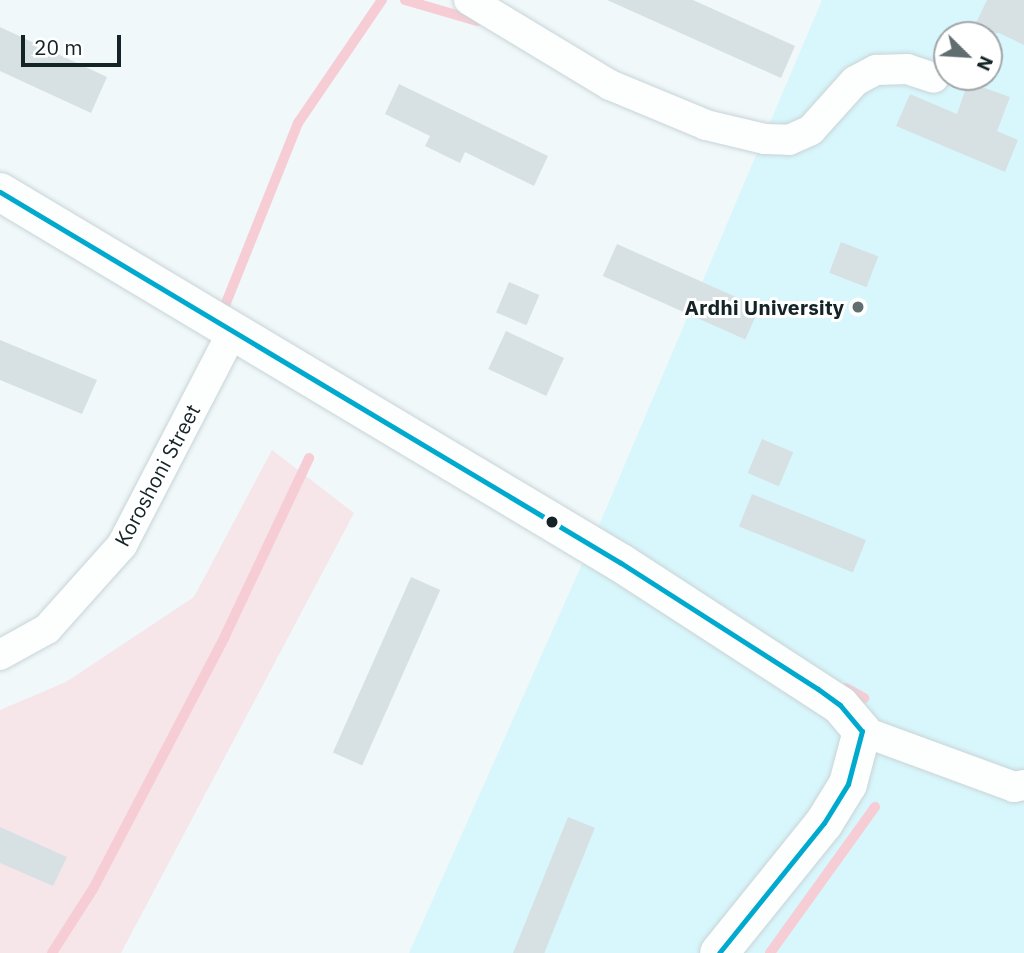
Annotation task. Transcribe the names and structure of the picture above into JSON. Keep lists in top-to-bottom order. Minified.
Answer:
{"streets":{"street":["Koroshoni Street"]},"places":["Ardhi University"],"scale_bar":"20 m","north":"bottom right"}
